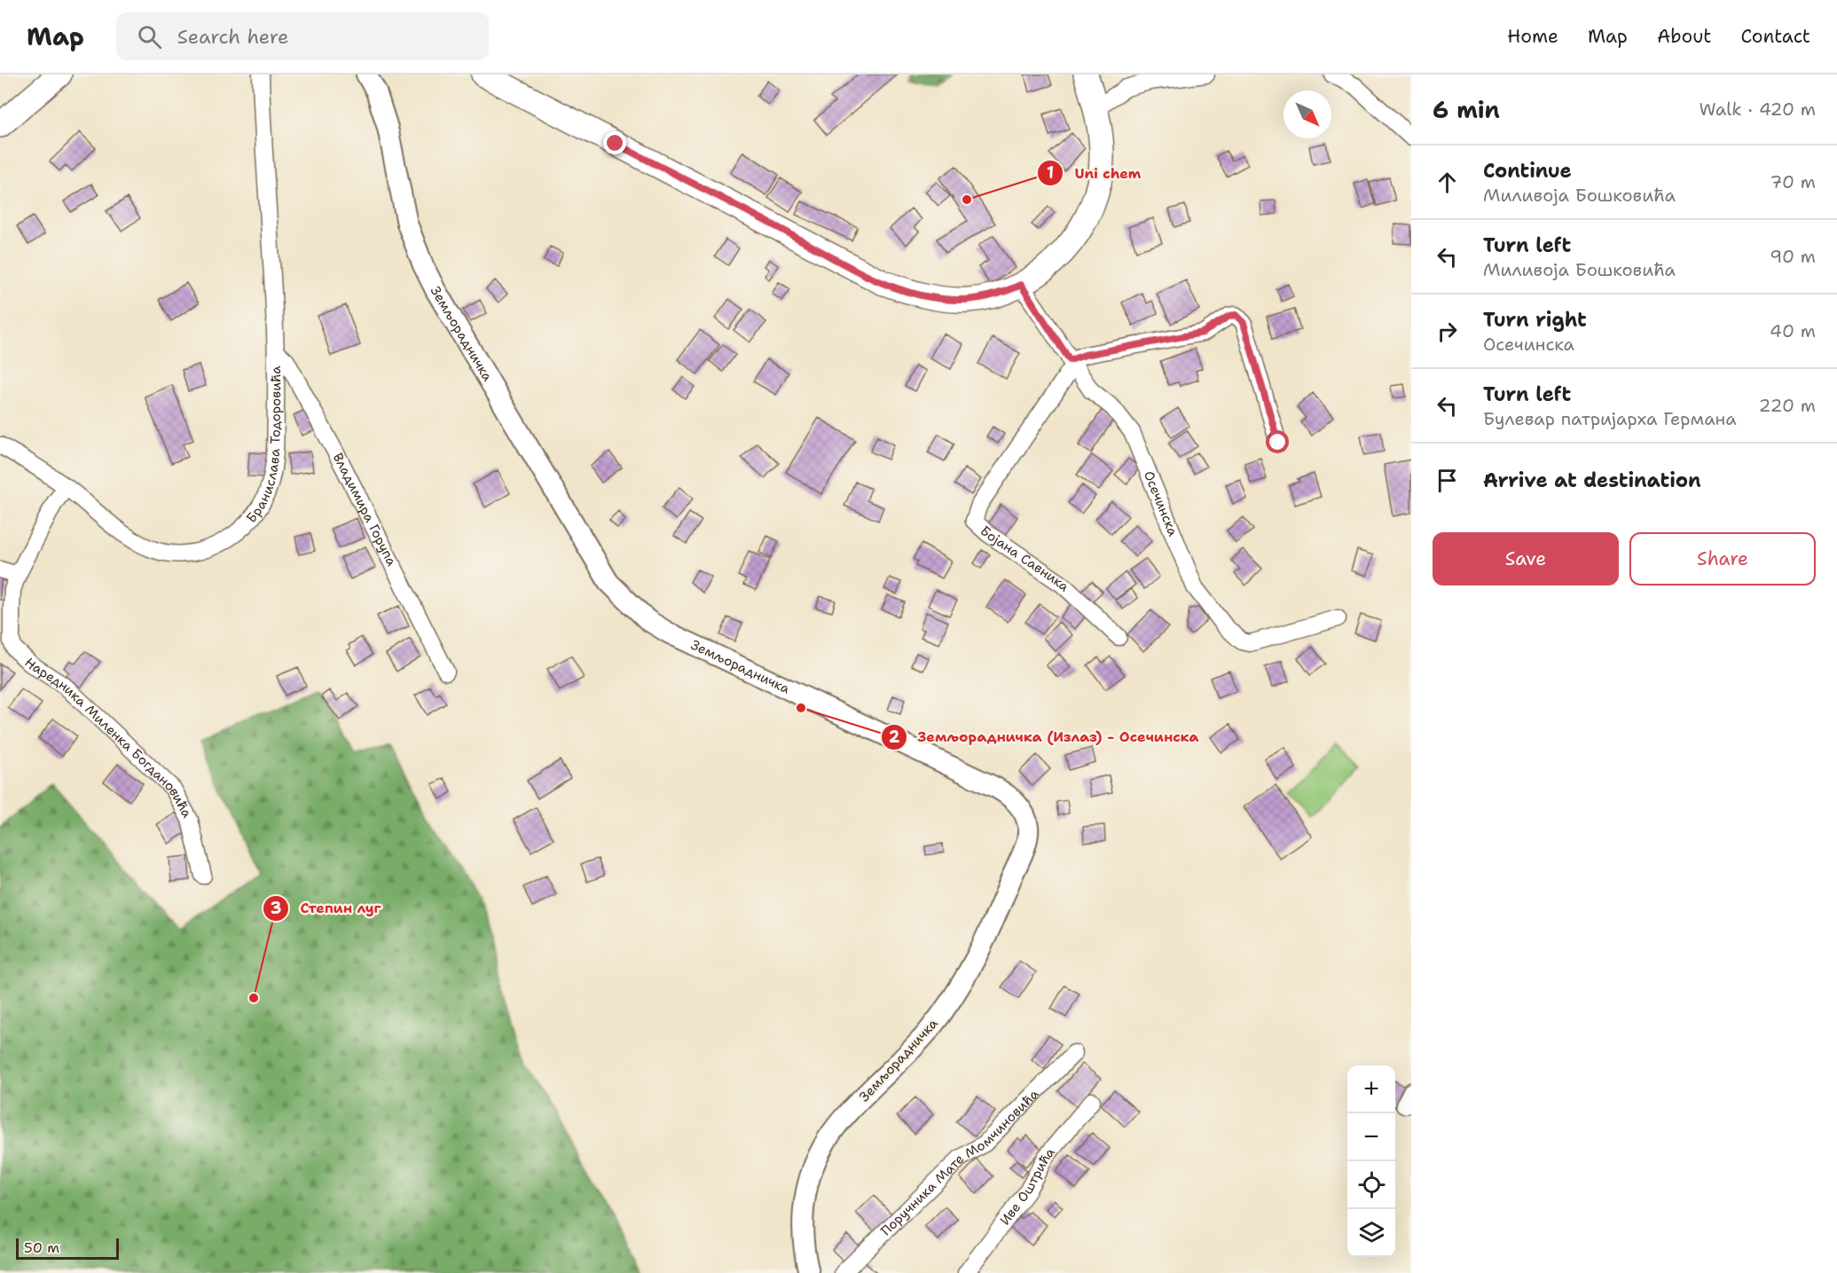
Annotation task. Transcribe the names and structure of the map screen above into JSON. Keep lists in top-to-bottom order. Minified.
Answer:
{"streets":{"street":["Земљорадничка","Бранислава Тодоровића","Осечинска","Владимира Горупа","Бојана Савника","Наредника Миленка Богдановића","Поручника Мате Момчиновића","Иве Оштрића"]},"crossings":[["Бранислава Тодоровића","Владимира Горупа"],["Осечинска","Бојана Савника"]],"places":["Uni chem","Земљорадничка (Излаз) - Осечинска","Степин луг"],"scale_bar":"50 m","north":"bottom right","page":{"header":"Map","search":"Search here","nav":["Home","Map","About","Contact"],"heading":["6 min","Walk · 420 m"],"list":[["Continue","Миливоја Бошковића","70 m"],["Turn left","Миливоја Бошковића","90 m"],["Turn right","Осечинска","40 m"],["Turn left","Булевар патријарха Германа","220 m"],"Arrive at destination"],"buttons":["Save","Share"],"map_buttons":["+","−"],"scale":"50 m"}}
